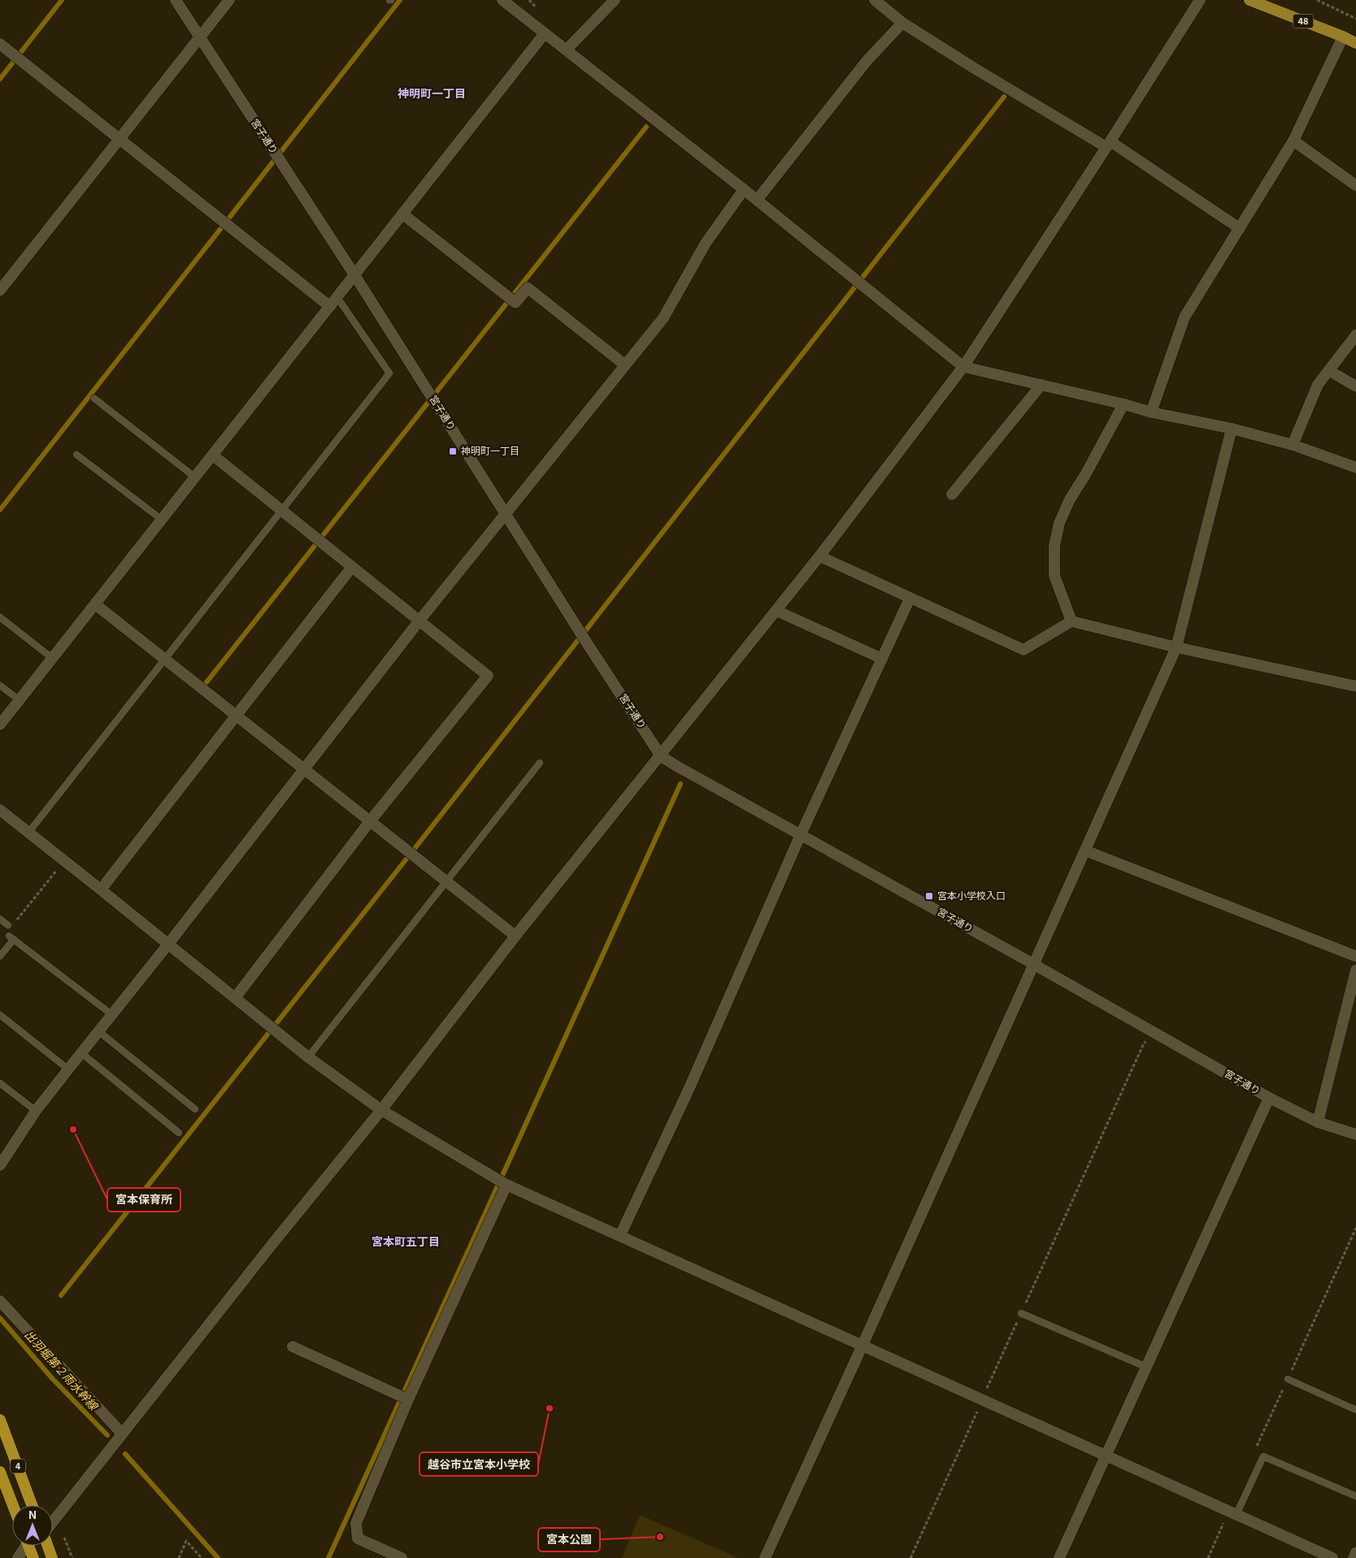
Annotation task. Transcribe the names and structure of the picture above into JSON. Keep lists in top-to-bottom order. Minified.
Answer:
{"streets":{"highway":["4"],"main road":["48"],"street":["宮子通り"]},"districts":["神明町一丁目","宮本町五丁目"],"water":["出羽堀第２雨水幹線"],"places":{"transit":["神明町一丁目","宮本小学校入口"],"other":["宮本保育所","越谷市立宮本小学校","宮本公園"]},"north":"top"}
